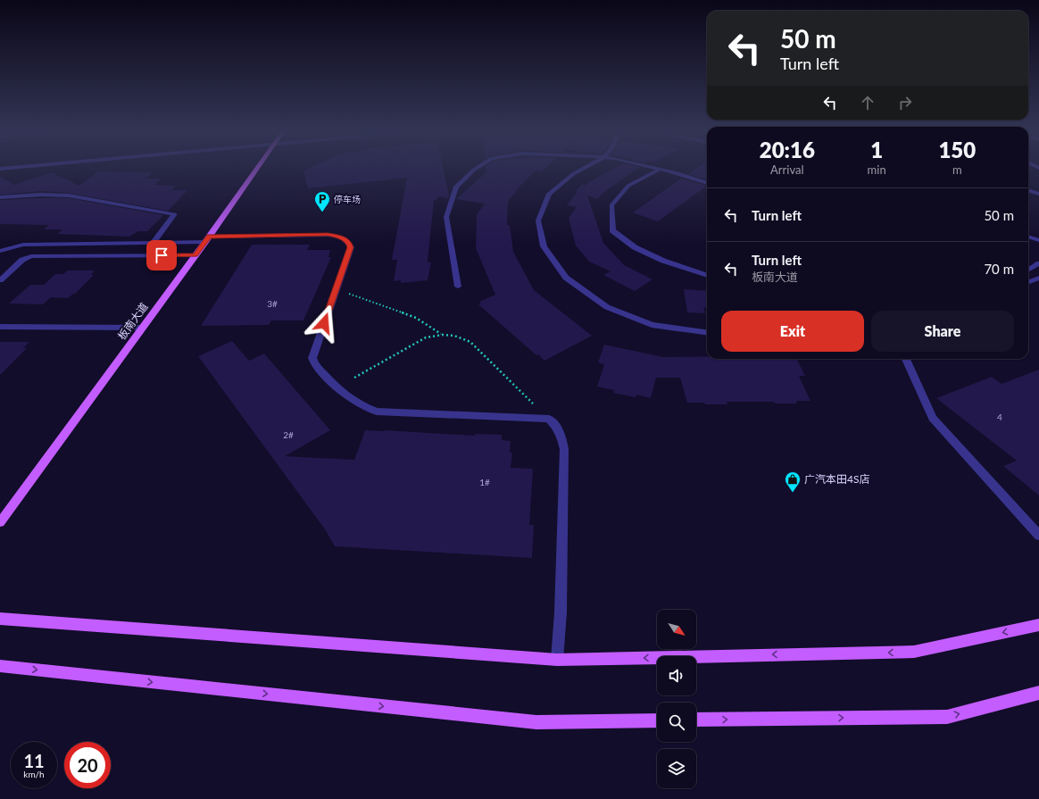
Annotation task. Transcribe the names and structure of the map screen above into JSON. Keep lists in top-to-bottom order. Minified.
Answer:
{"streets":{"main road":["板南大道"]},"places":{"parking":["停车场"],"shop":["广汽本田4S店"]},"house_numbers":["3#","4","2#","1#"],"north":"bottom right","page":{"turn":["50 m","Turn left"],"eta":["20:16","Arrival","1","min","150","m"],"list":[{"name":"Turn left","value":"50 m"},{"name":"Turn left","note":"板南大道","value":"70 m"}],"buttons":["Exit","Share"],"speed":"11 km/h","limit":"20"}}
